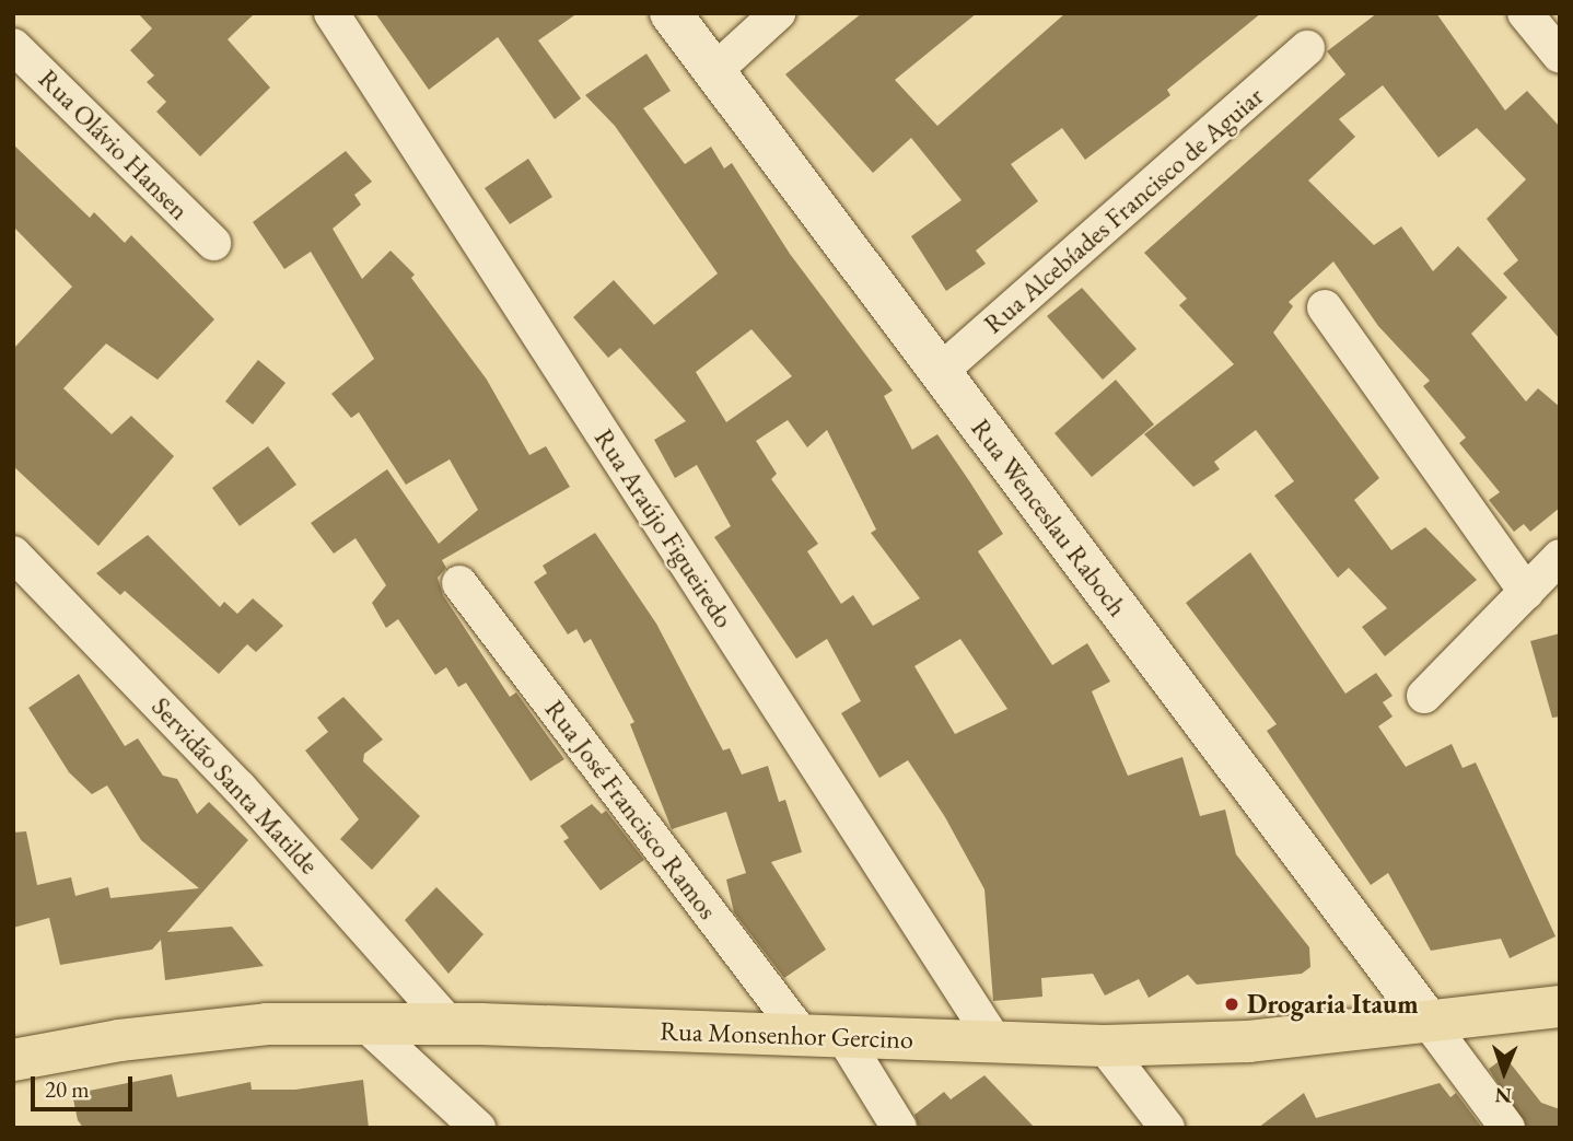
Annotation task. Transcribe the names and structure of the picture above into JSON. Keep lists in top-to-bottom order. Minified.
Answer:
{"streets":{"main road":["Rua Monsenhor Gercino"],"street":["Rua Olávio Hansen","Rua Alcebíades Francisco de Aguiar","Rua Wenceslau Raboch","Rua Araújo Figueiredo","Servidão Santa Matilde","Rua José Francisco Ramos"]},"crossings":[["Rua Alcebíades Francisco de Aguiar","Rua Wenceslau Raboch"],["Rua Wenceslau Raboch","Rua Monsenhor Gercino"],["Rua Araújo Figueiredo","Rua Monsenhor Gercino"],["Servidão Santa Matilde","Rua Monsenhor Gercino"],["Rua José Francisco Ramos","Rua Monsenhor Gercino"]],"places":["Drogaria Itaum"],"scale_bar":"20 m","north":"bottom"}
